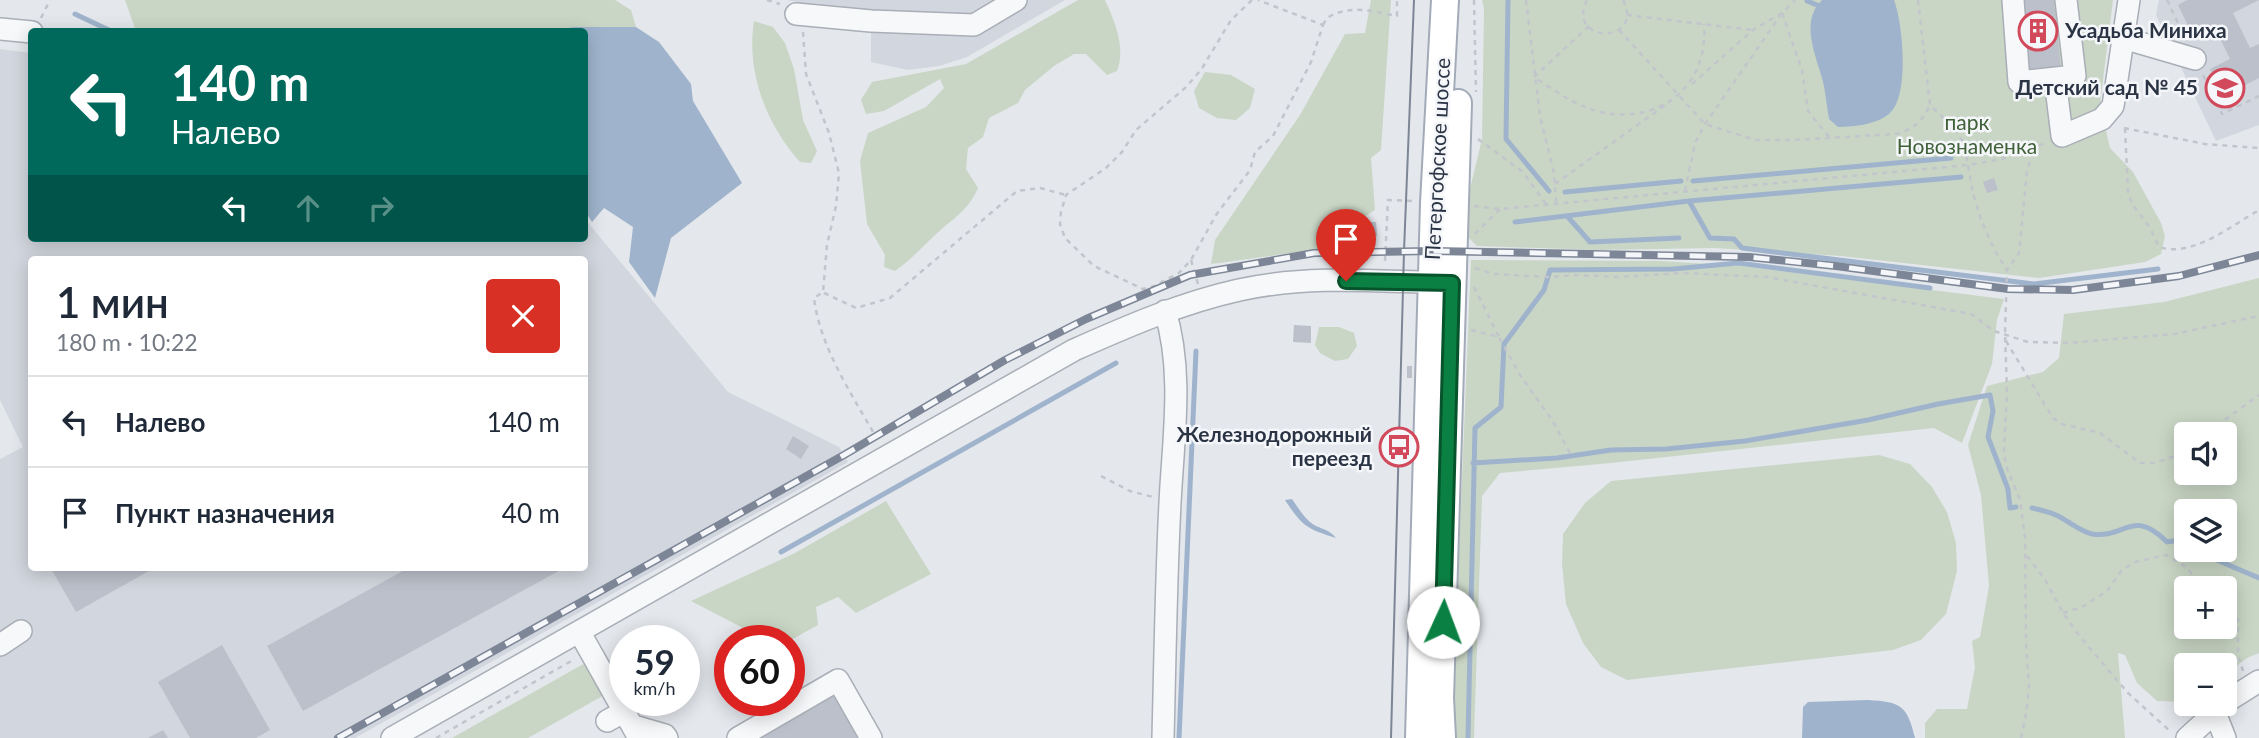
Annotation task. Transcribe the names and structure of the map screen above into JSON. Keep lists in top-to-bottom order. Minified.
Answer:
{"streets":{"main road":["Петергофское шоссе"]},"parks":["парк Новознаменка"],"places":{"building":["Усадьба Миниха"],"school or university":["Детский сад № 45"],"bus stop":["Железнодорожный переезд"]},"page":{"turn":["140 m","Налево"],"heading":["1 мин","180 m · 10:22"],"list":[{"name":"Налево","value":"140 m"},{"name":"Пункт назначения","value":"40 m"}],"map_buttons":["+","−"],"speed":"59 km/h","limit":"60"}}
